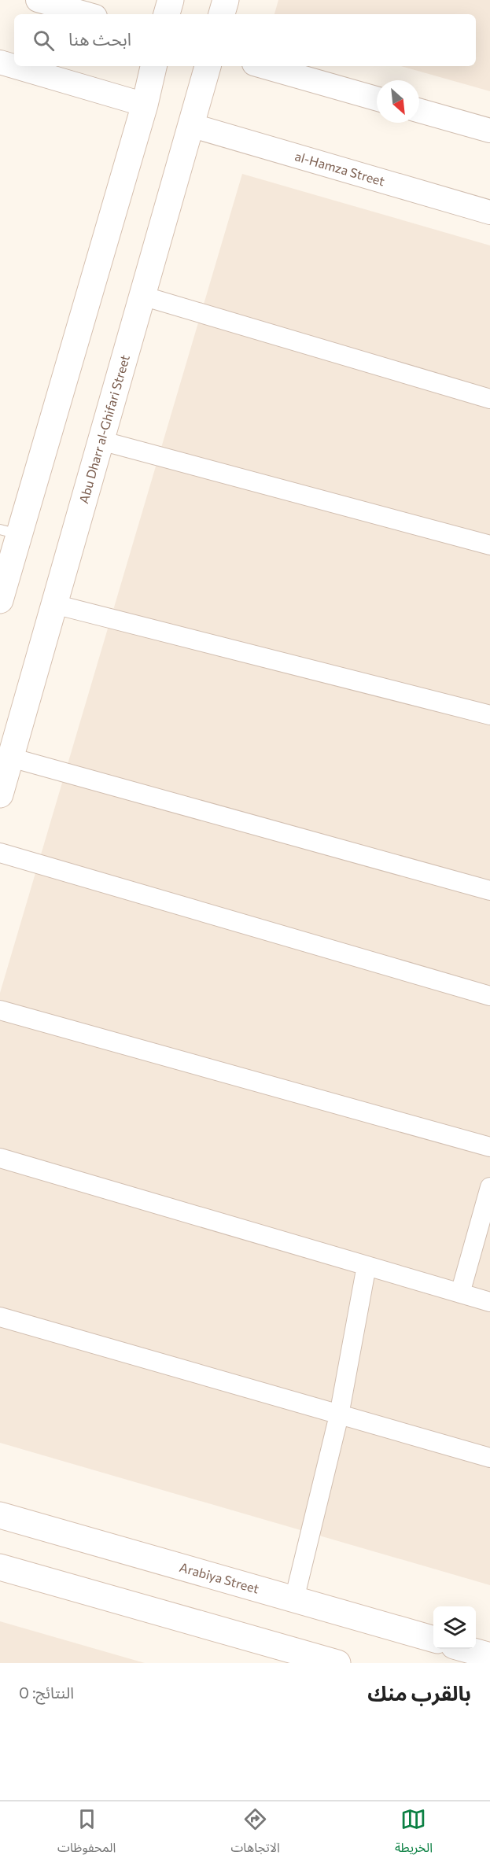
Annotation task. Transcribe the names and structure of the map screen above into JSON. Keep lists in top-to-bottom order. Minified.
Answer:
{"streets":{"main road":["Abu Dharr al-Ghifari Street","Arabiya Street"],"street":["al-Hamza Street"]},"crossings":[["al-Hamza Street","Abu Dharr al-Ghifari Street"]],"north":"bottom right","page":{"search":"ابحث هنا","heading":["بالقرب منك","النتائج: 0"],"nav":["الخريطة","الاتجاهات","المحفوظات"]}}
